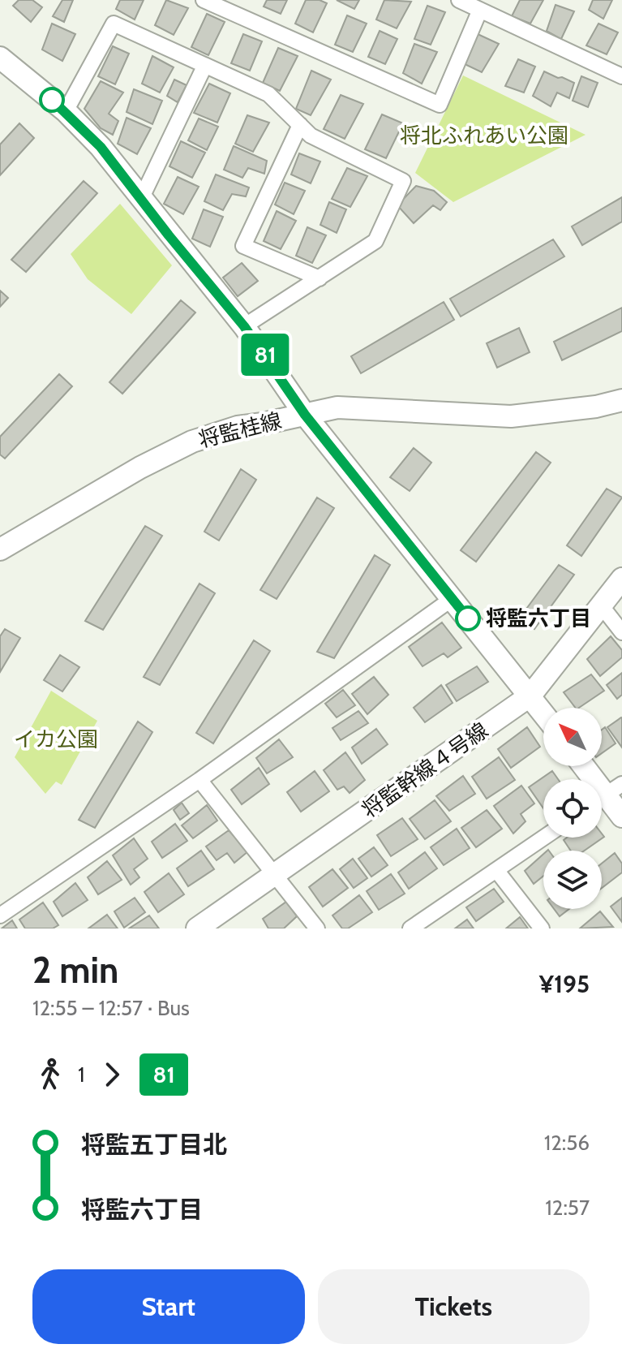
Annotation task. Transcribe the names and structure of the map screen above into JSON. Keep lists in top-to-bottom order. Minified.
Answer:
{"streets":{"street":["将監桂線","将監幹線４号線"]},"parks":["将北ふれあい公園","イカ公園"],"places":["将監六丁目"],"lines":["bus line 81"],"north":"top left","page":{"on_map":"81","heading":["2 min","12:55 – 12:57 · Bus","¥195"],"legs":["1","81"],"list":[{"name":"将監五丁目北","value":"12:56"},{"name":"将監六丁目","value":"12:57"}],"buttons":["Start","Tickets"]}}
